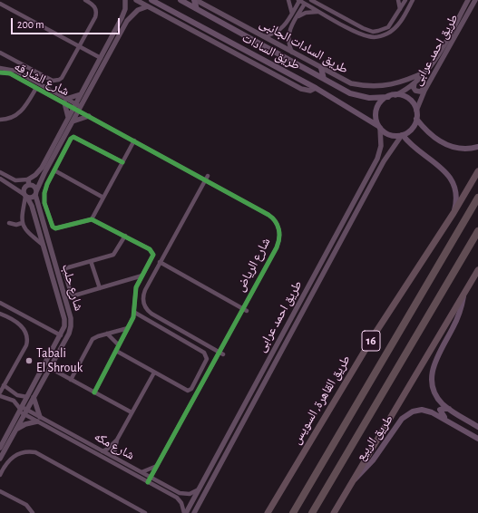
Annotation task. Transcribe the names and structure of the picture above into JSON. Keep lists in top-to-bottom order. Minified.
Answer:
{"streets":{"highway":["16","طريق القاهرة, السويس"],"main road":["طريق السادات","طريق الربيع"],"street":["طريق السادات الجانبى","طريق احمد عرابى","شارع الشارقه","شارع الرياض","شارع حلب","شارع مكه"]},"crossings":[["طريق السادات الجانبى","طريق احمد عرابى"],["طريق احمد عرابى","طريق السادات"],["طريق احمد عرابى","شارع مكه"],["شارع الشارقه","شارع الرياض"],["شارع الرياض","شارع مكه"],["شارع حلب","شارع مكه"]],"places":["Tabali El Shrouk"],"scale_bar":"200 m"}
